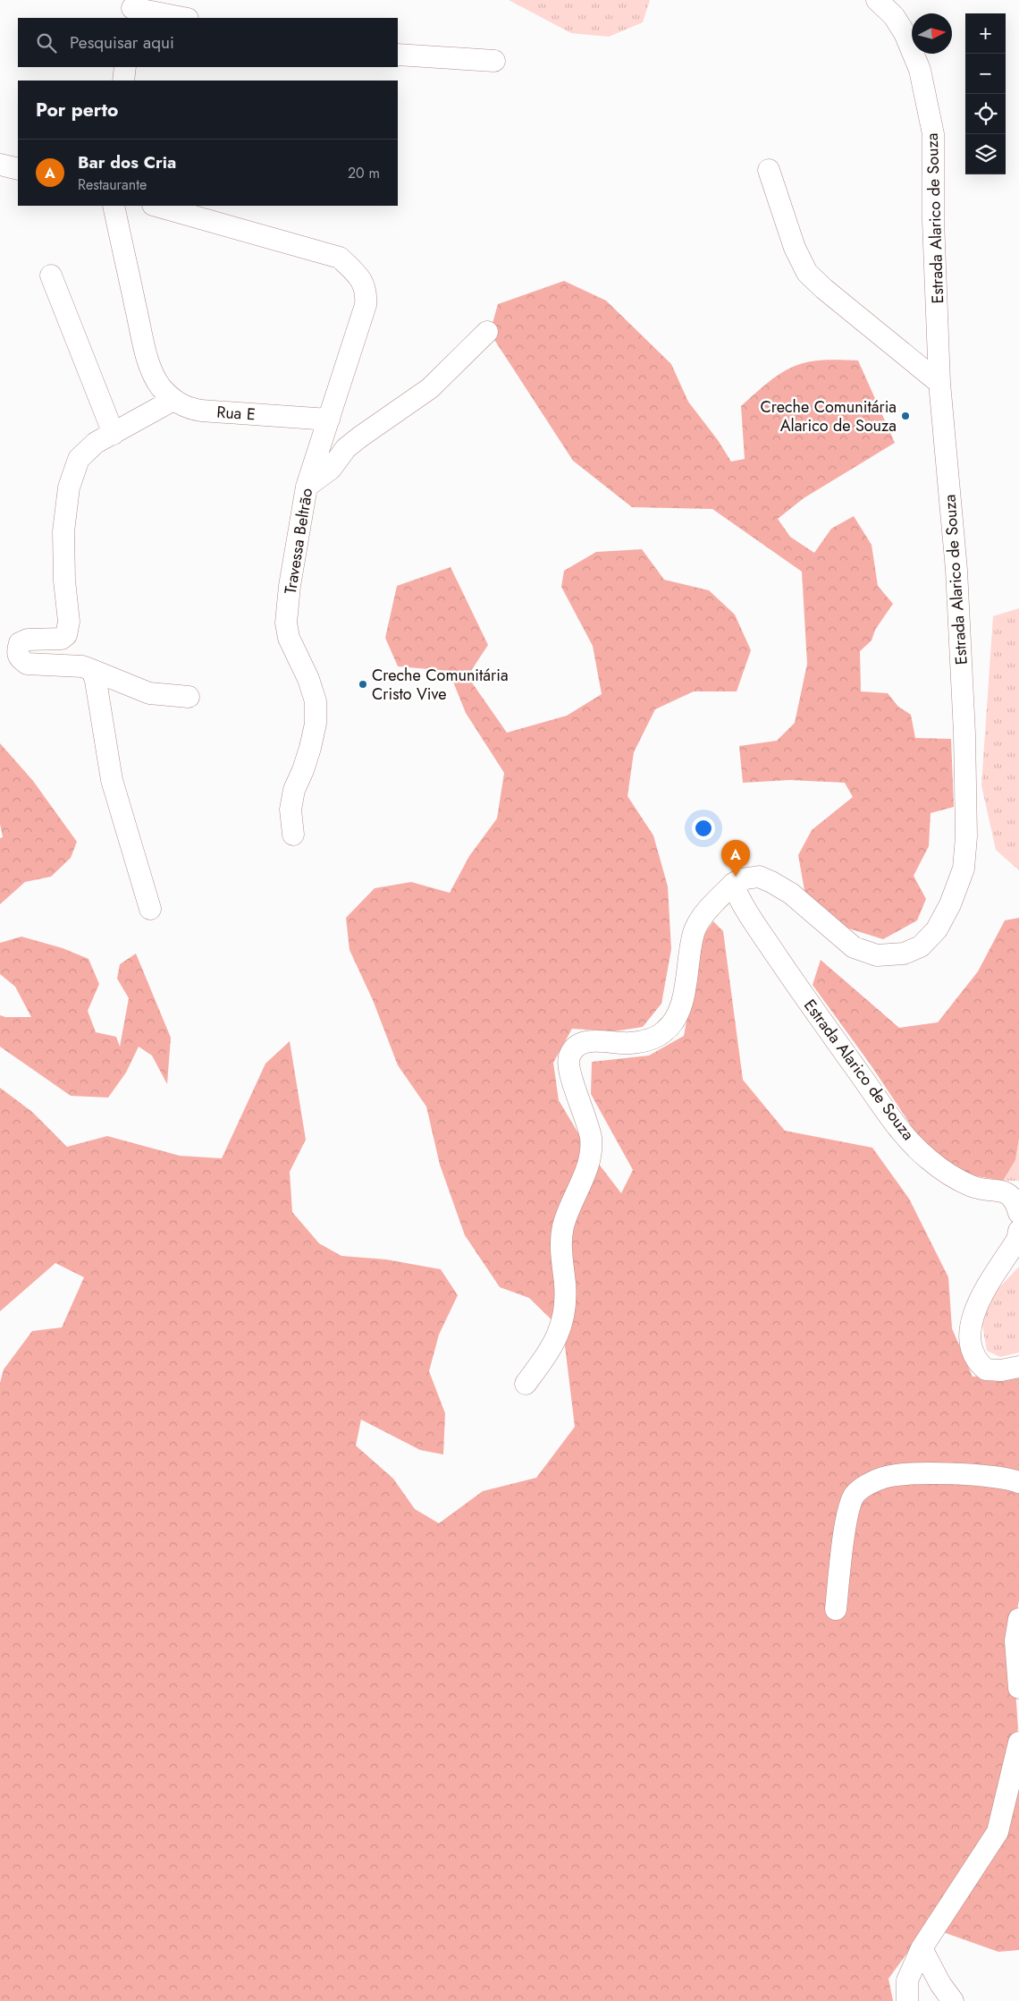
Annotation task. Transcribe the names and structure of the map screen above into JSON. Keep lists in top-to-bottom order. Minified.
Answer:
{"streets":{"street":["Estrada Alarico de Souza","Rua E","Travessa Beltrão"]},"crossings":[["Rua E","Travessa Beltrão"]],"places":["Creche Comunitária Alarico de Souza","Creche Comunitária Cristo Vive"],"north":"right","page":{"map_buttons":["+","−"],"search":"Pesquisar aqui","heading":"Por perto","list":[{"mark":"A","name":"Bar dos Cria","note":"Restaurante","value":"20 m"}],"pins":"A"}}
